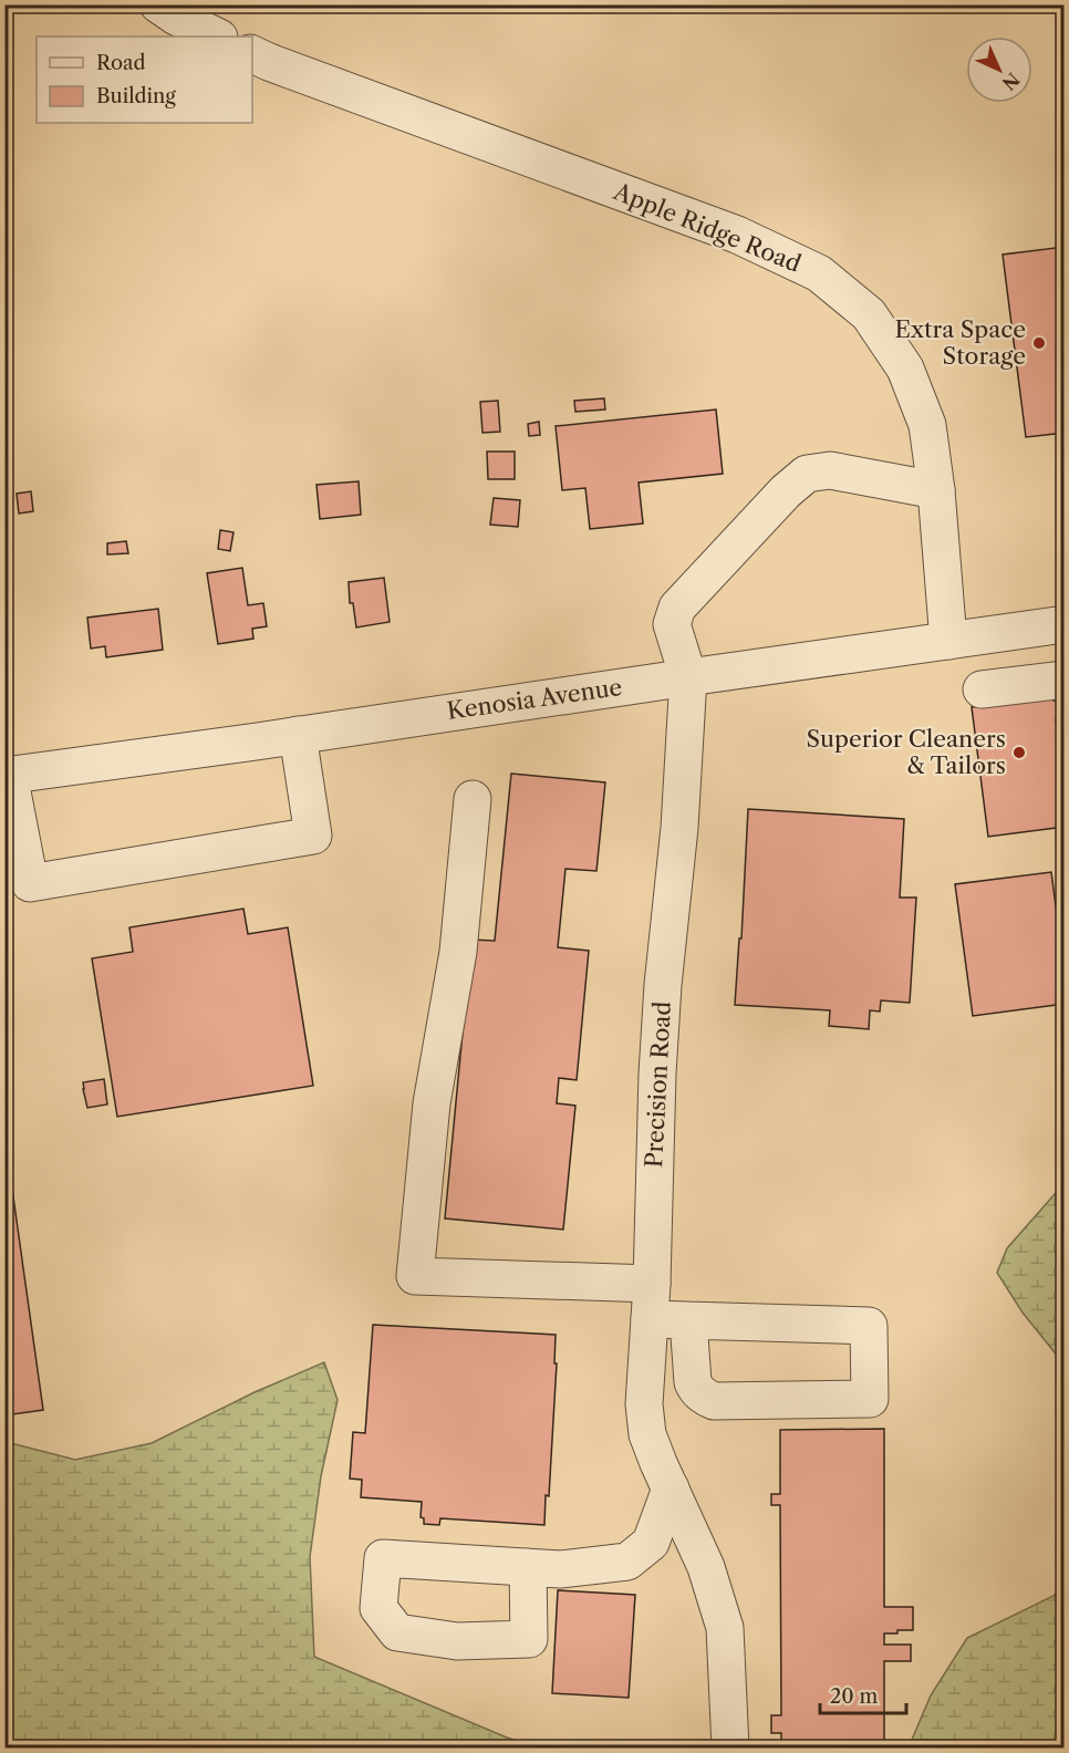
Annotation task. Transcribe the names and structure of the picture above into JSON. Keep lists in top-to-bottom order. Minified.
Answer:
{"streets":{"street":["Apple Ridge Road","Kenosia Avenue","Precision Road"]},"crossings":[["Apple Ridge Road","Kenosia Avenue"],["Kenosia Avenue","Precision Road"]],"places":["Extra Space Storage","Superior Cleaners & Tailors"],"legend":["Road","Building"],"scale_bar":"20 m","north":"bottom right"}
